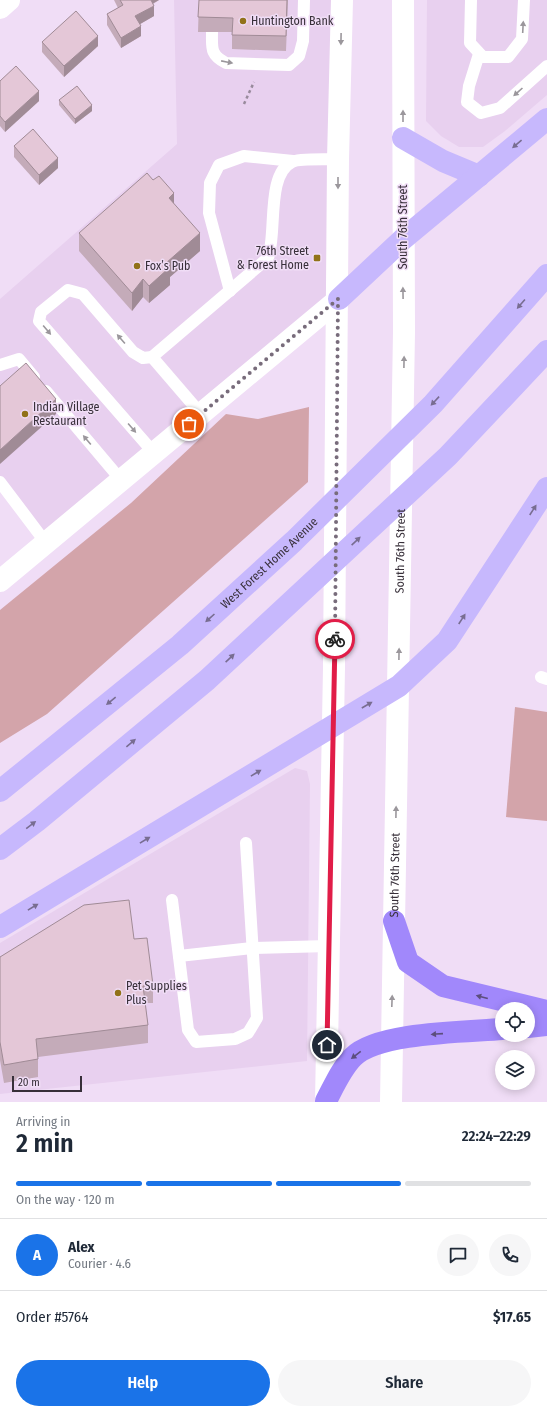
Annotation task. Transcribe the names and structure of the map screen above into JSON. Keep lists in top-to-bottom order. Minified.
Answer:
{"streets":{"main road":["South 76th Street","West Forest Home Avenue"]},"places":{"other":["Huntington Bank","Fox’s Pub","Indian Village Restaurant","Pet Supplies Plus"],"transit":["76th Street & Forest Home"]},"scale_bar":"20 m","page":{"scale":"20 m","heading":["2 min","Arriving in","22:24–22:29"],"panel":["Alex","Courier · 4.6","Order #5764","$17.65"],"bar":"On the way · 120 m","round":"A","buttons":["Help","Share"]}}
